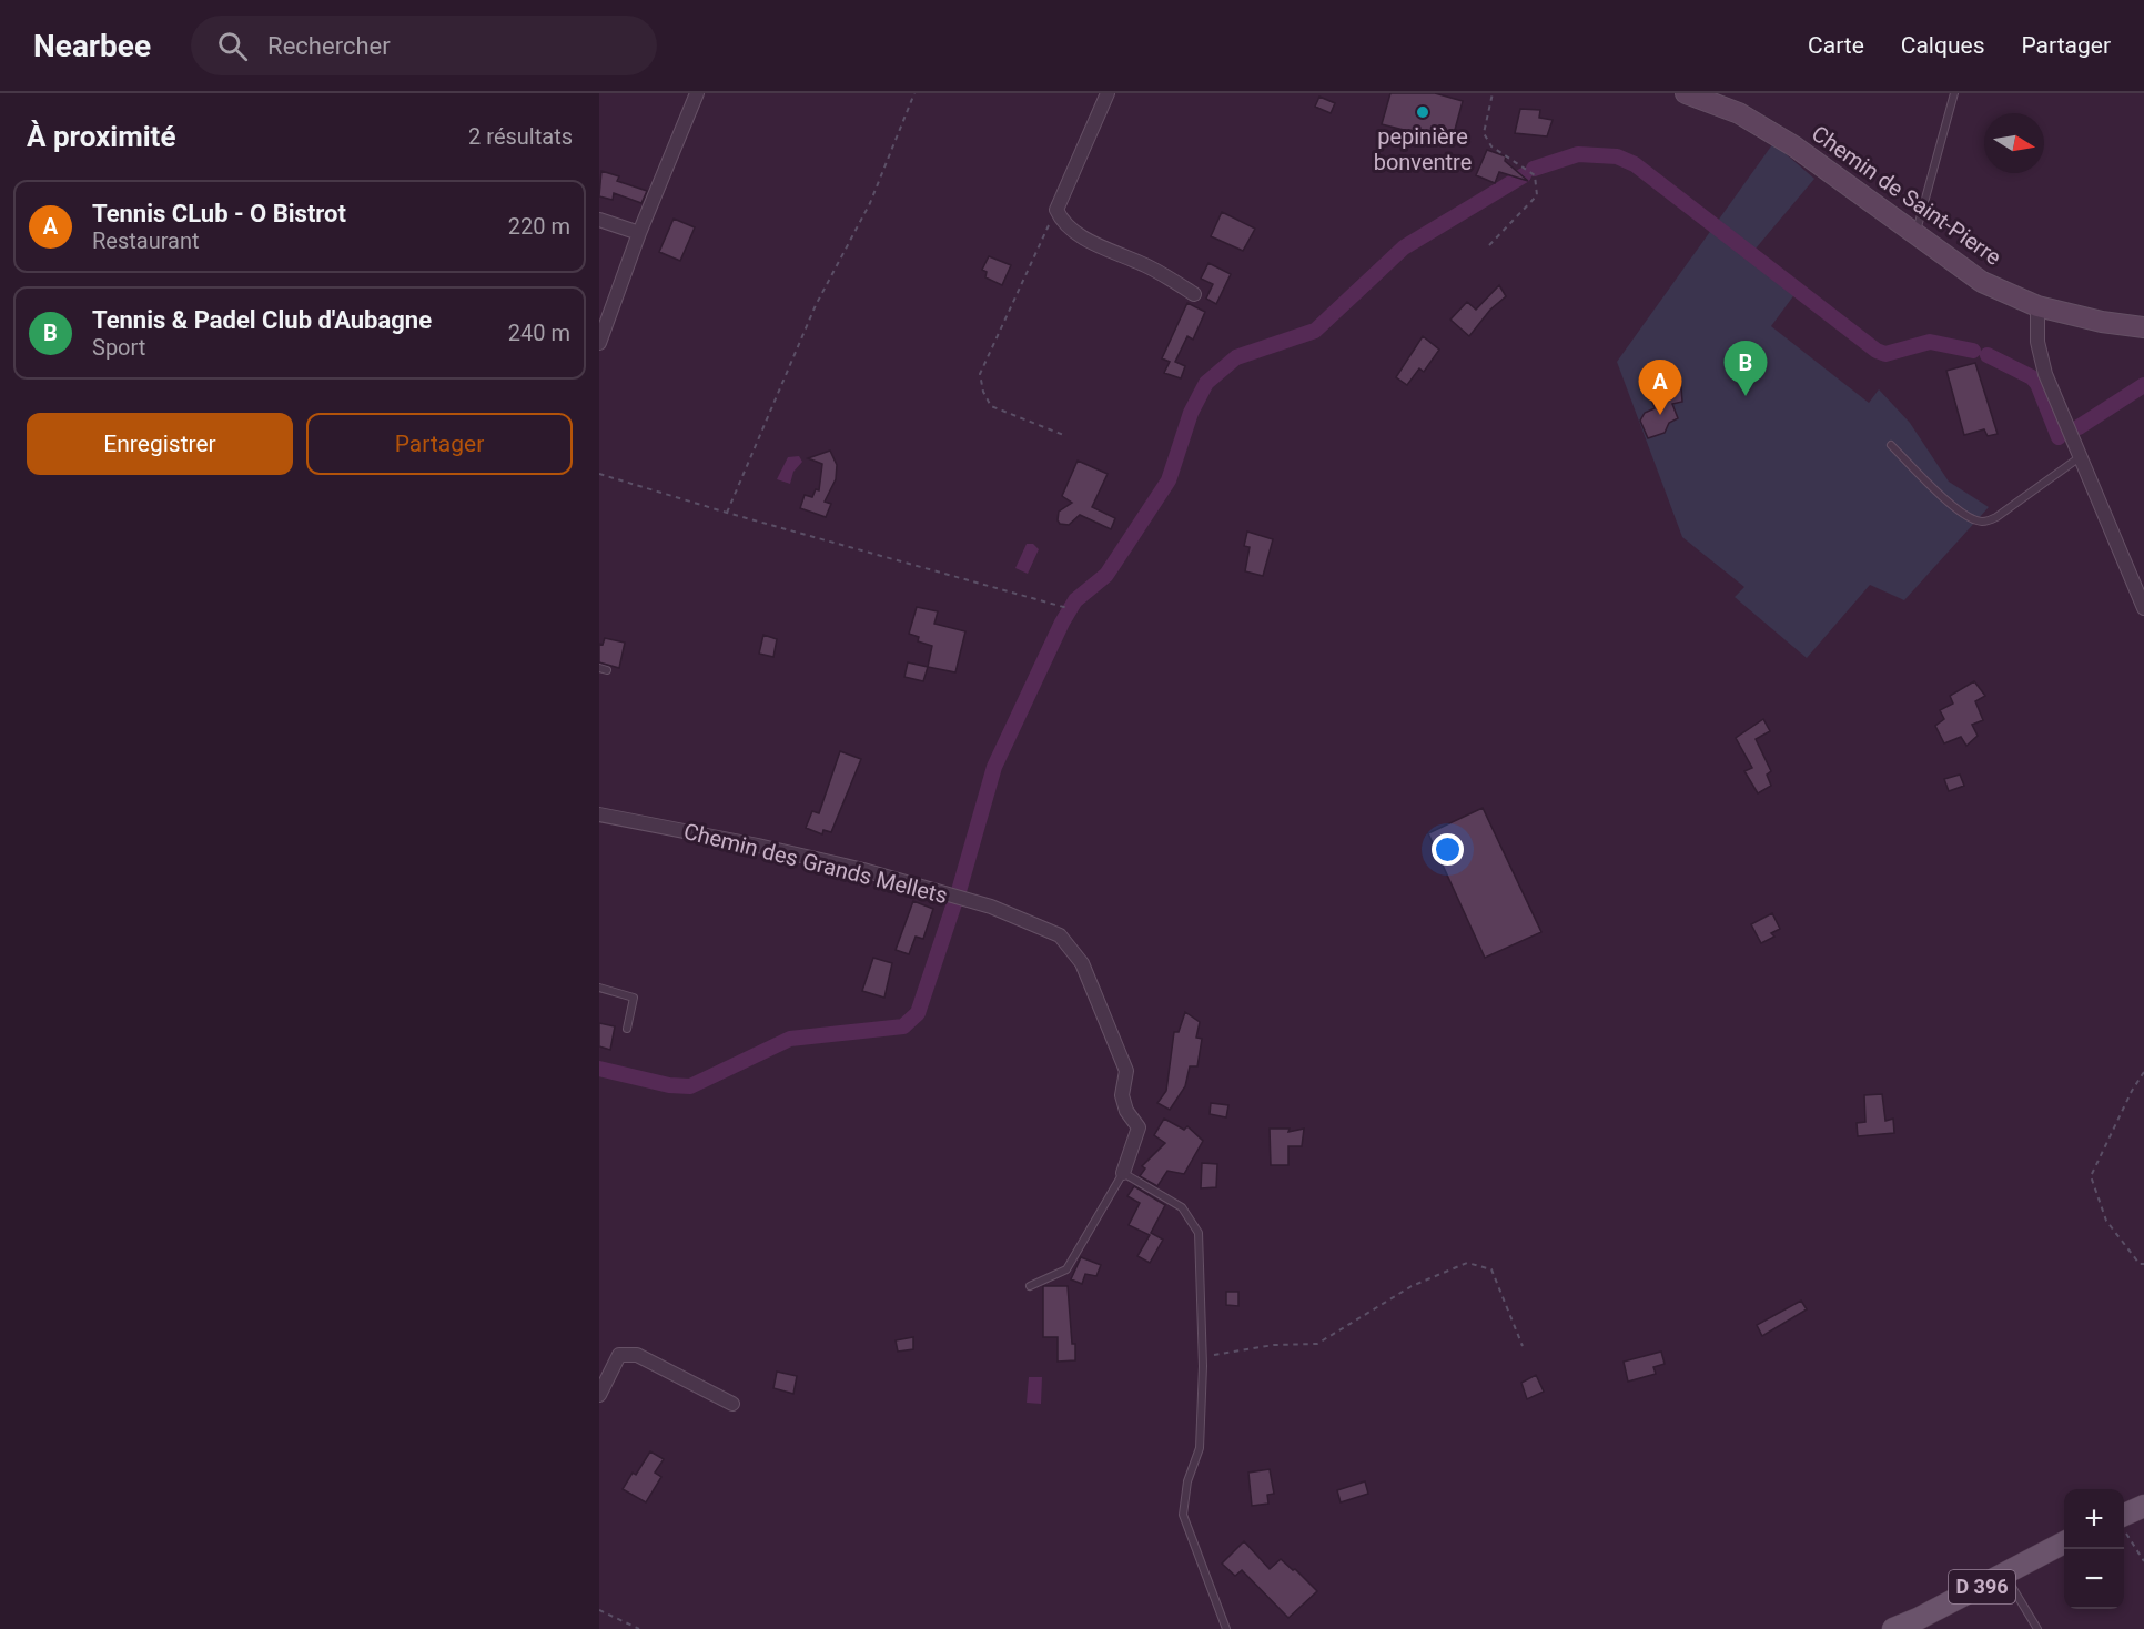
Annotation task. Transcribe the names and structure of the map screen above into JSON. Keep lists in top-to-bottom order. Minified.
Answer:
{"streets":{"main road":["Chemin de Saint-Pierre","D 396"],"street":["Chemin des Grands Mellets"]},"places":["pepinière bonventre"],"north":"right","page":{"header":"Nearbee","search":"Rechercher","nav":["Carte","Calques","Partager"],"heading":["À proximité","2 résultats"],"list":[{"mark":"A","name":"Tennis CLub - O Bistrot","note":"Restaurant","value":"220 m"},{"mark":"B","name":"Tennis & Padel Club d'Aubagne","note":"Sport","value":"240 m"}],"pins":["B","A"],"buttons":["Enregistrer","Partager"],"map_buttons":["+","−"]}}
